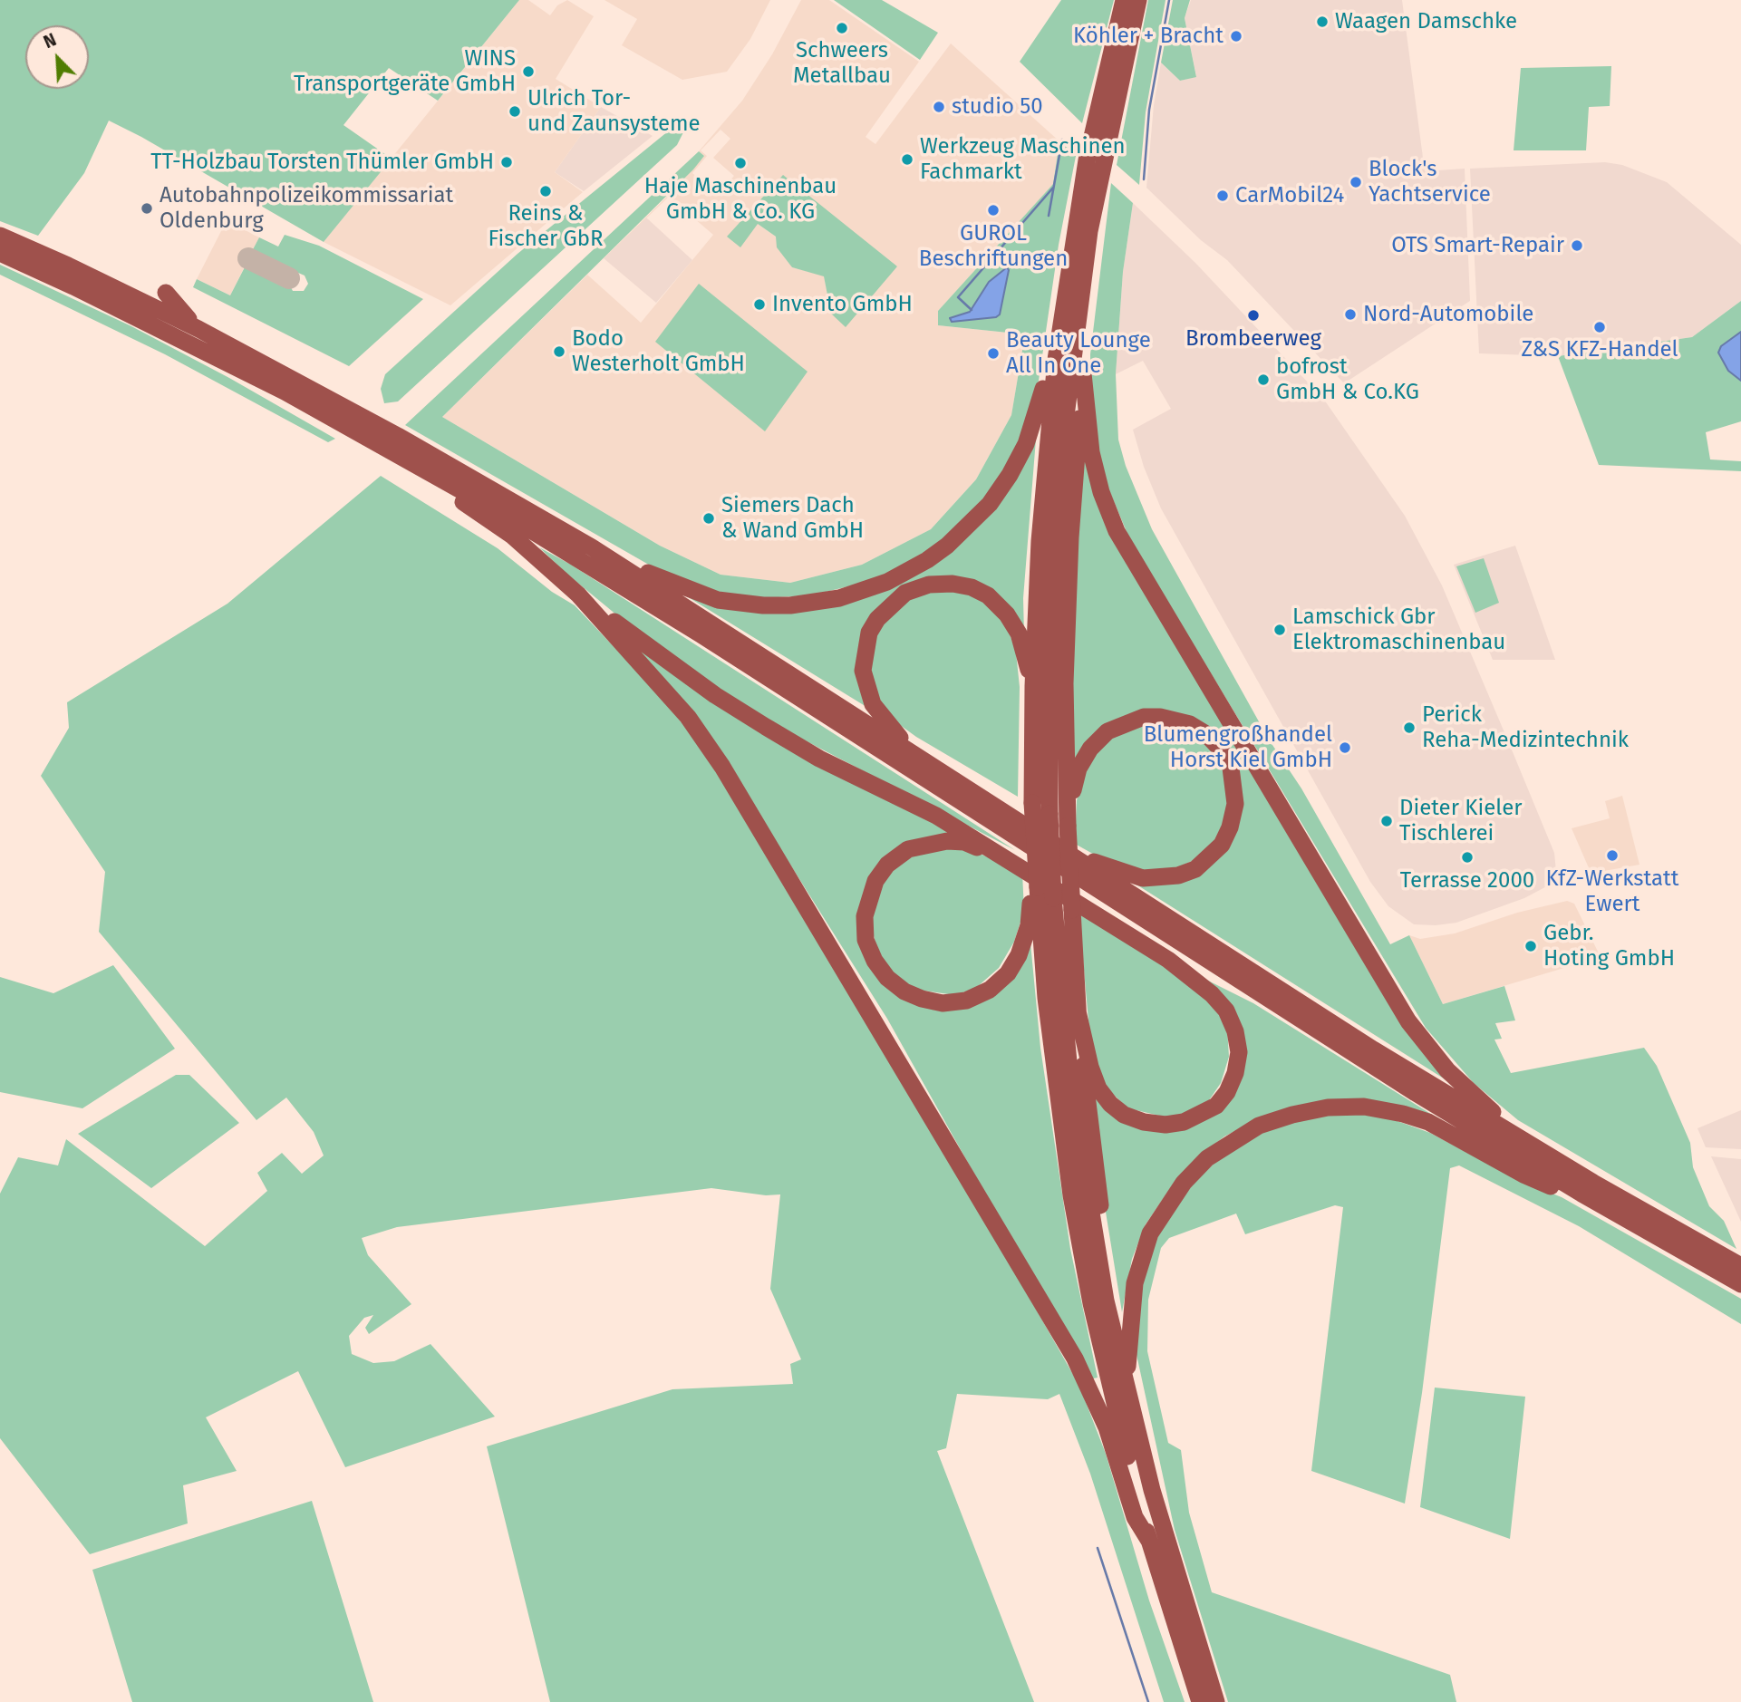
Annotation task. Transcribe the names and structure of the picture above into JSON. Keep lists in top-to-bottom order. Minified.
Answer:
{"places":["Waagen Damschke","Schweers Metallbau","Köhler + Bracht","WINS Transportgeräte GmbH","studio 50","Ulrich Tor- und Zaunsysteme","Werkzeug Maschinen Fachmarkt","TT-Holzbau Torsten Thümler GmbH","Haje Maschinenbau GmbH & Co. KG","Block's Yachtservice","Reins & Fischer GbR","CarMobil24","Autobahnpolizeikommissariat Oldenburg","GUROL Beschriftungen","OTS Smart-Repair","Invento GmbH","Nord-Automobile","Brombeerweg","Z&S KFZ-Handel","Bodo Westerholt GmbH","Beauty Lounge All In One","bofrost GmbH & Co.KG","Siemers Dach & Wand GmbH","Lamschick Gbr Elektromaschinenbau","Perick Reha-Medizintechnik","Blumengroßhandel Horst Kiel GmbH","Dieter Kieler Tischlerei","KfZ-Werkstatt Ewert","Terrasse 2000","Gebr. Hoting GmbH"],"north":"top left"}
